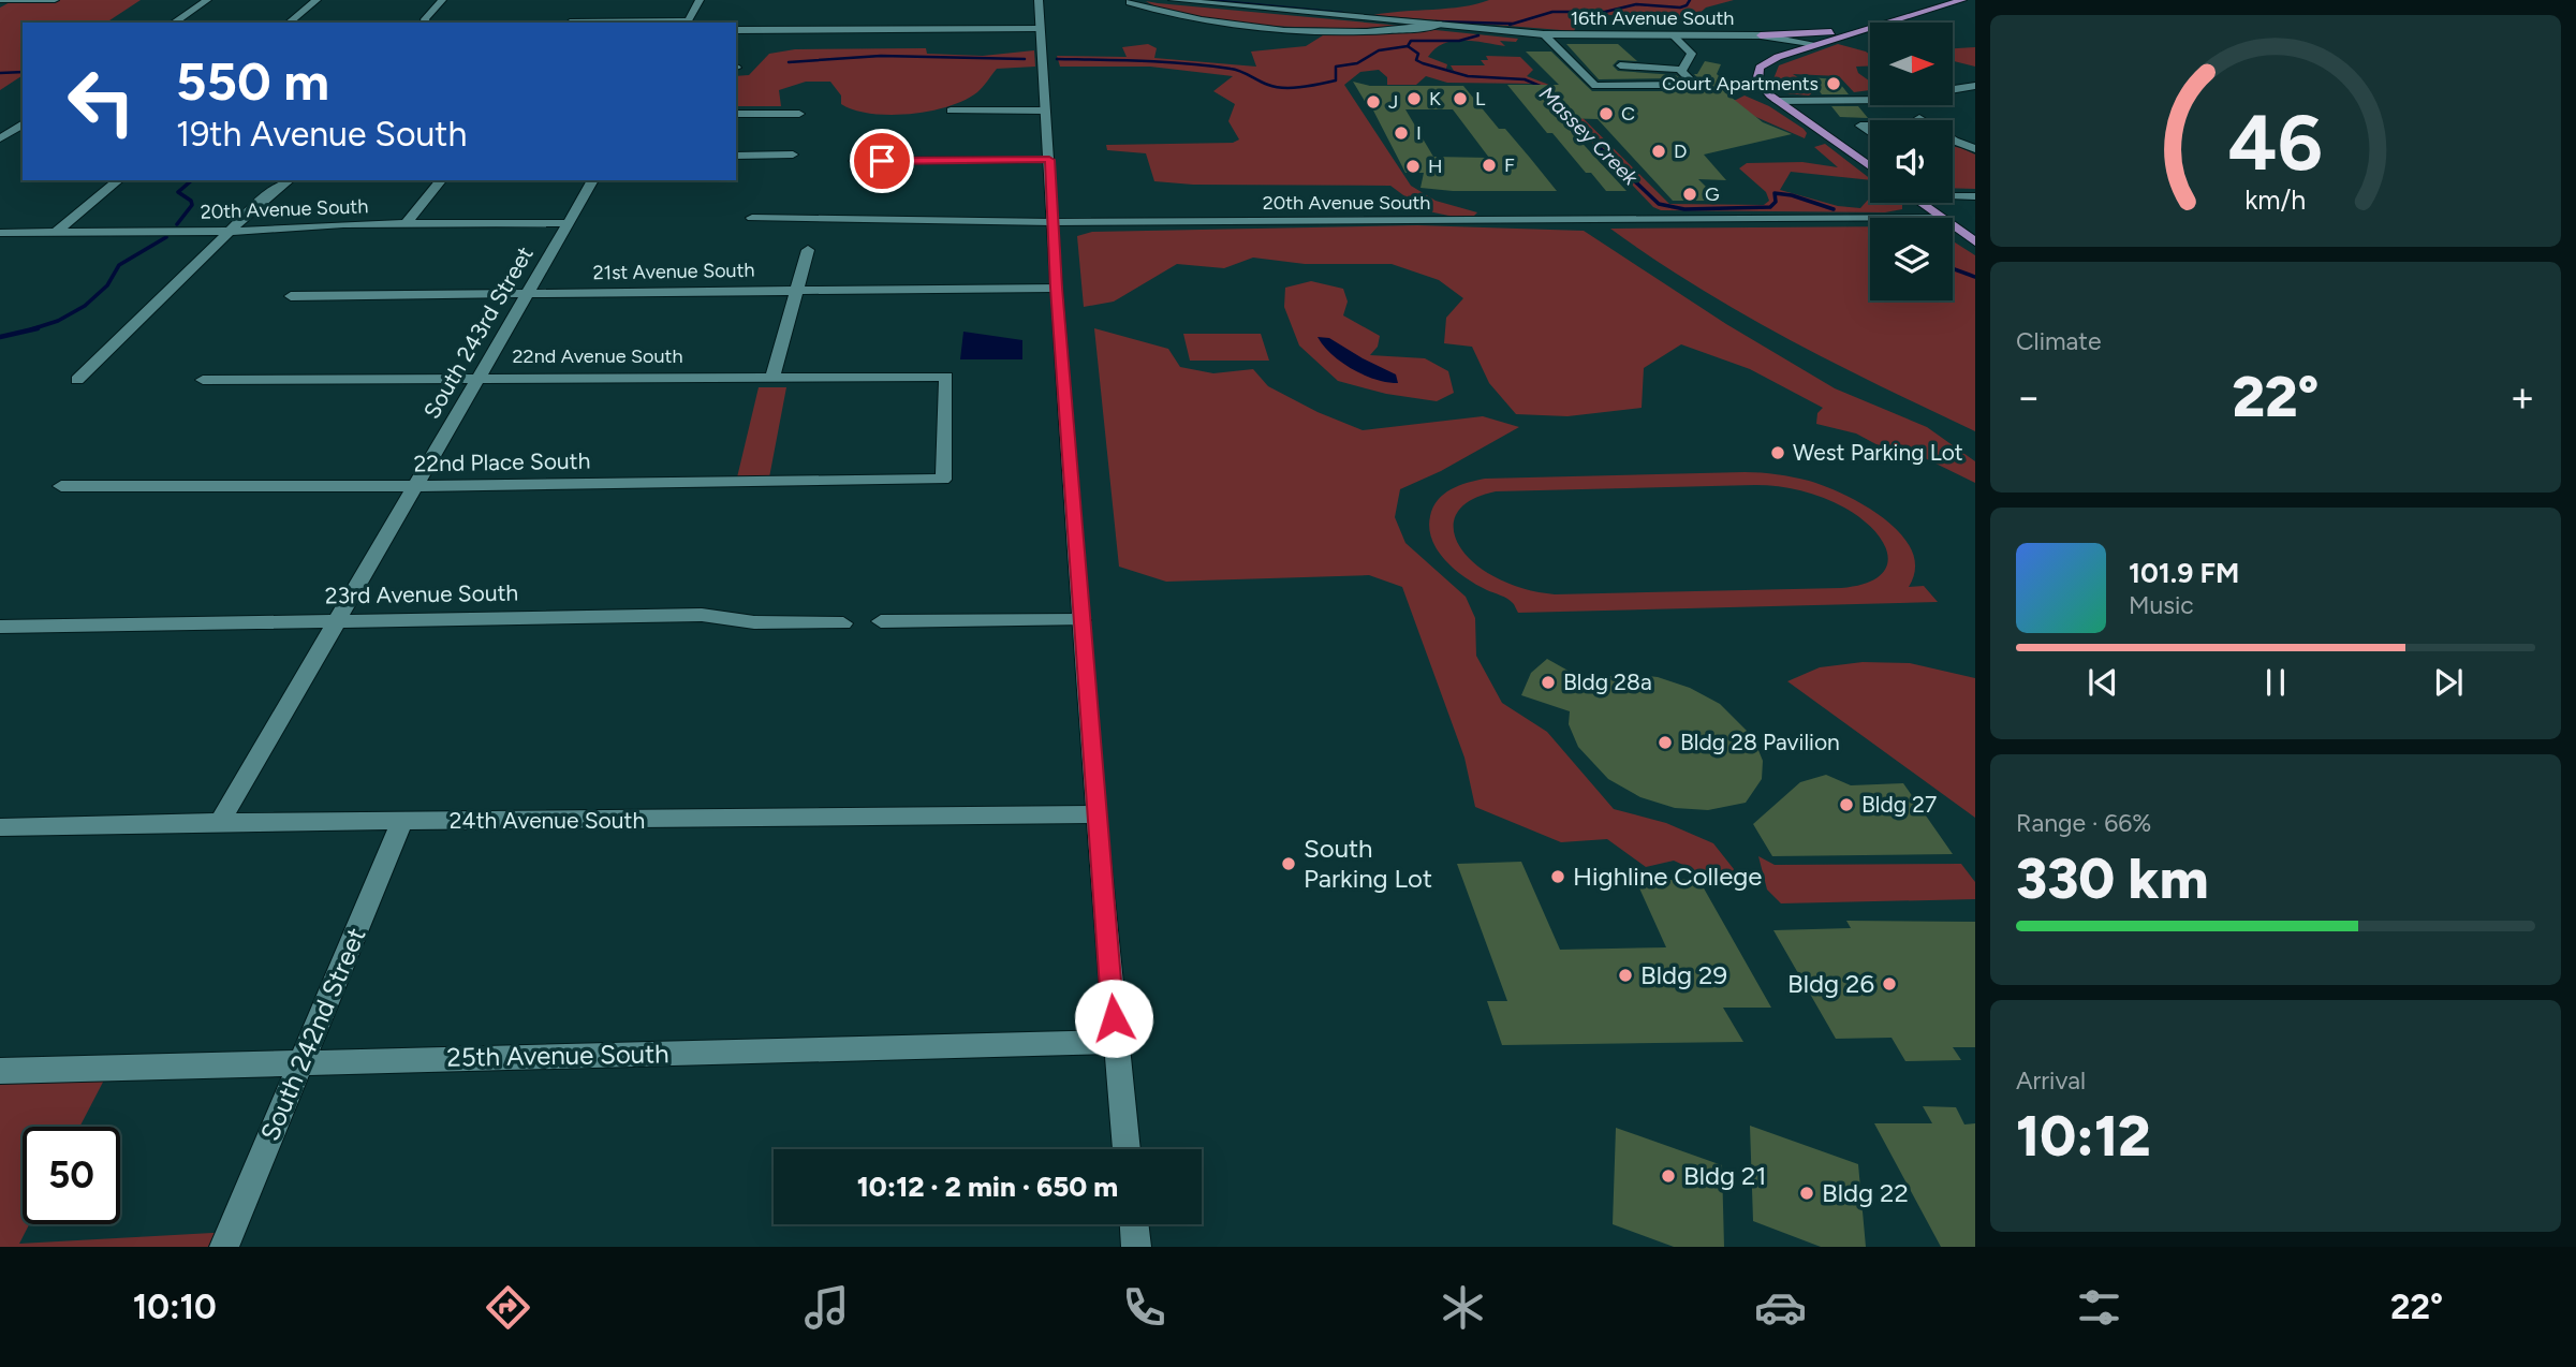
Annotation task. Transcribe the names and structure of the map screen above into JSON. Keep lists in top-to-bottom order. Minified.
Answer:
{"streets":{"street":["16th Avenue South","20th Avenue South","21st Avenue South","South 243rd Street","22nd Avenue South","22nd Place South","23rd Avenue South","24th Avenue South","South 242nd Street","25th Avenue South"]},"crossings":[["20th Avenue South","South 243rd Street"],["21st Avenue South","South 243rd Street"],["South 243rd Street","22nd Avenue South"],["South 243rd Street","22nd Place South"],["South 243rd Street","23rd Avenue South"],["South 243rd Street","24th Avenue South"],["22nd Avenue South","22nd Place South"],["24th Avenue South","South 242nd Street"],["South 242nd Street","25th Avenue South"]],"water":["Massey Creek"],"places":["Court Apartments","K","L","J","C","I","D","F","H","G","West Parking Lot","Bldg 28a","Bldg 28 Pavilion","Bldg 27","South Parking Lot","Highline College","Bldg 29","Bldg 26","Bldg 21","Bldg 22"],"north":"right","page":{"turn":["550 m","19th Avenue South"],"tile":["Climate",["Range · 66%","330 km"],["Arrival","10:12"]],"heat":["−","22°","+"],"song":["101.9 FM","Music"],"limit":"50","trip":"10:12 · 2 min · 650 m","tabs":["10:10","22°"],"gauge":["46","km/h"]}}
